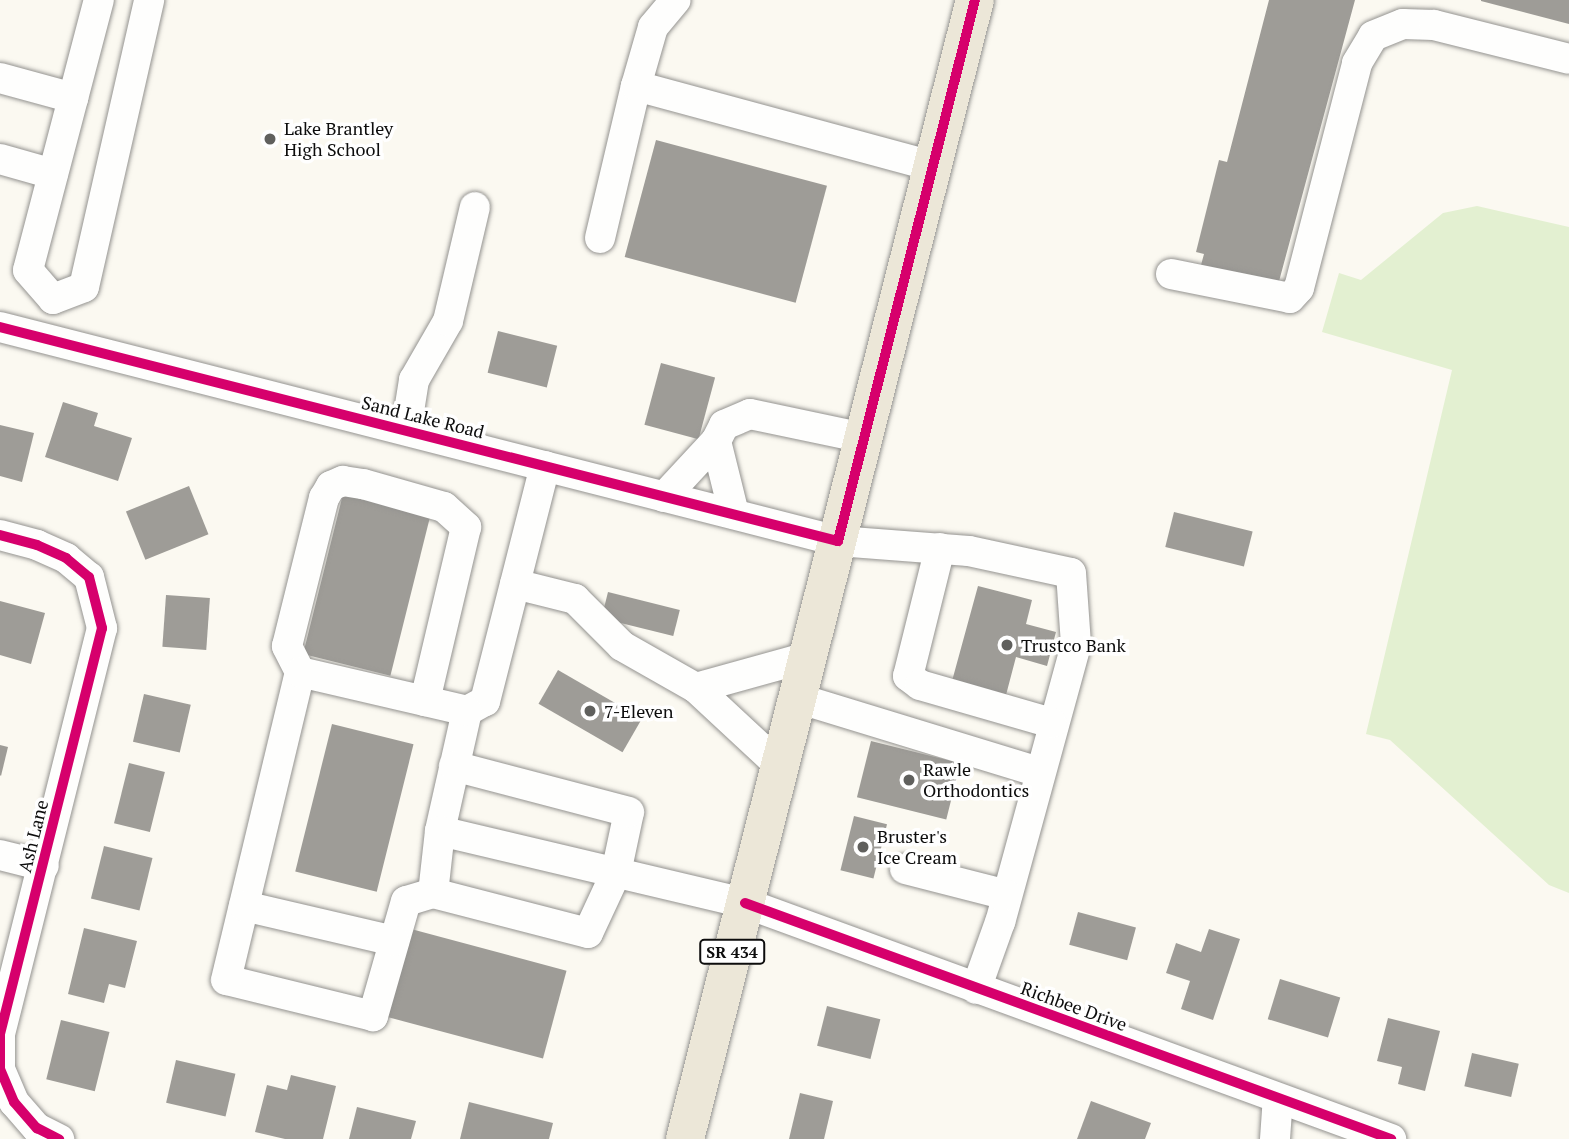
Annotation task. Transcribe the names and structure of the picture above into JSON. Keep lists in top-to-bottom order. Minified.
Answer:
{"streets":{"main road":["SR 434"],"street":["Sand Lake Road","Ash Lane","Richbee Drive"]},"crossings":[["Sand Lake Road","SR 434"],["SR 434","Richbee Drive"]],"places":["Lake Brantley High School","Trustco Bank","7-Eleven","Rawle Orthodontics","Bruster's Ice Cream"]}
